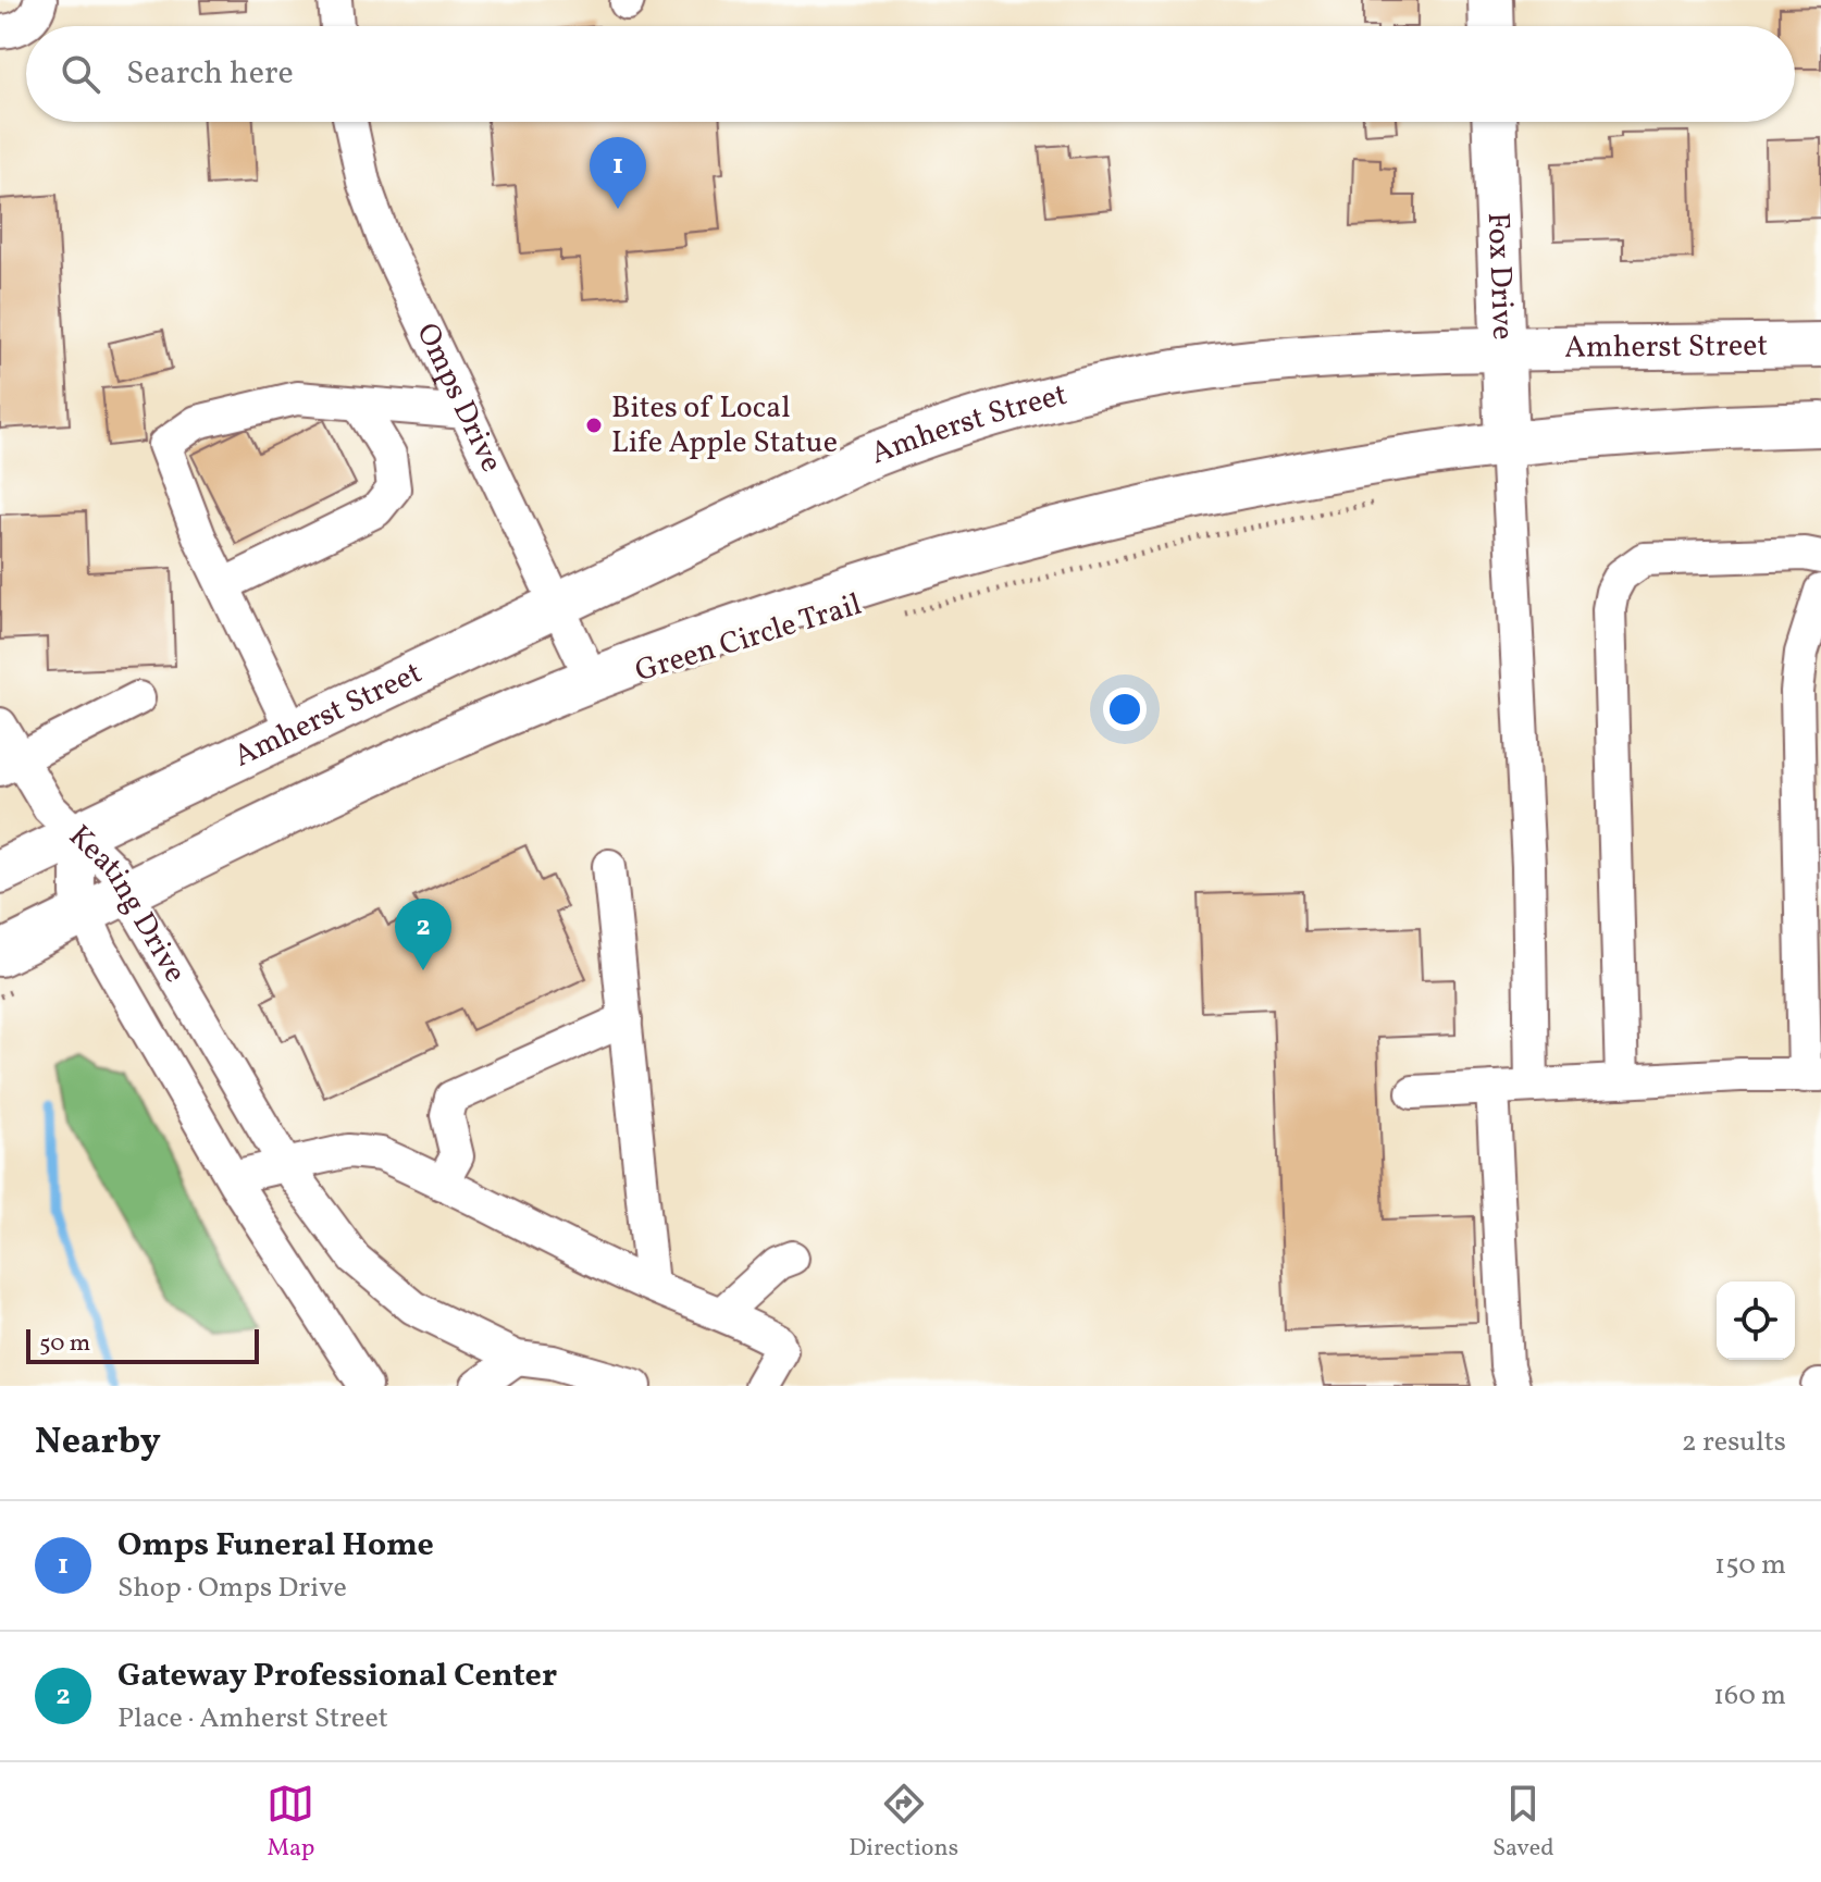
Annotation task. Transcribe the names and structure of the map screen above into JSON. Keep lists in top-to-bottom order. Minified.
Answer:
{"streets":{"main road":["Fox Drive","Amherst Street"],"street":["Omps Drive","Keating Drive"],"path":["Green Circle Trail"]},"crossings":[["Fox Drive","Amherst Street"],["Amherst Street","Omps Drive"],["Amherst Street","Keating Drive"]],"places":["Bites of Local Life Apple Statue"],"scale_bar":"50 m","page":{"search":"Search here","pins":["1","2"],"scale":"50 m","heading":["Nearby","2 results"],"list":[{"mark":"1","name":"Omps Funeral Home","note":"Shop · Omps Drive","value":"150 m"},{"mark":"2","name":"Gateway Professional Center","note":"Place · Amherst Street","value":"160 m"}],"nav":["Map","Directions","Saved"]}}
